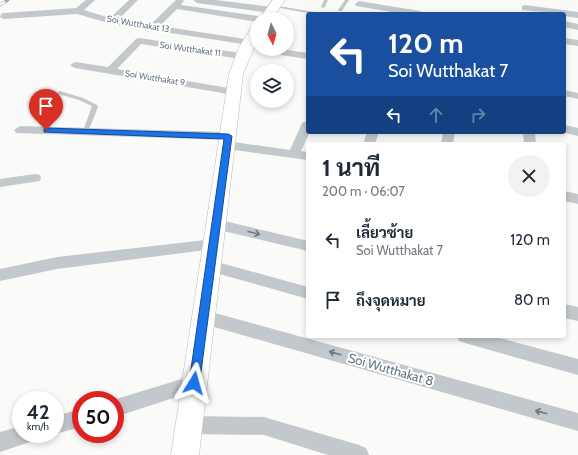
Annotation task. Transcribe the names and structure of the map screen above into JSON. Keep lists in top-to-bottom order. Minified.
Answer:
{"streets":{"street":["Soi Wutthakat 13","Soi Wutthakat 11","Soi Wutthakat 9","Soi Wutthakat 8"]},"crossings":[["Soi Wutthakat 11","Soi Wutthakat 9"]],"north":"bottom","page":{"turn":["120 m","Soi Wutthakat 7"],"heading":["1 นาที","200 m · 06:07"],"list":[{"name":"เลี้ยวซ้าย","note":"Soi Wutthakat 7","value":"120 m"},{"name":"ถึงจุดหมาย","value":"80 m"}],"speed":"42 km/h","limit":"50"}}
